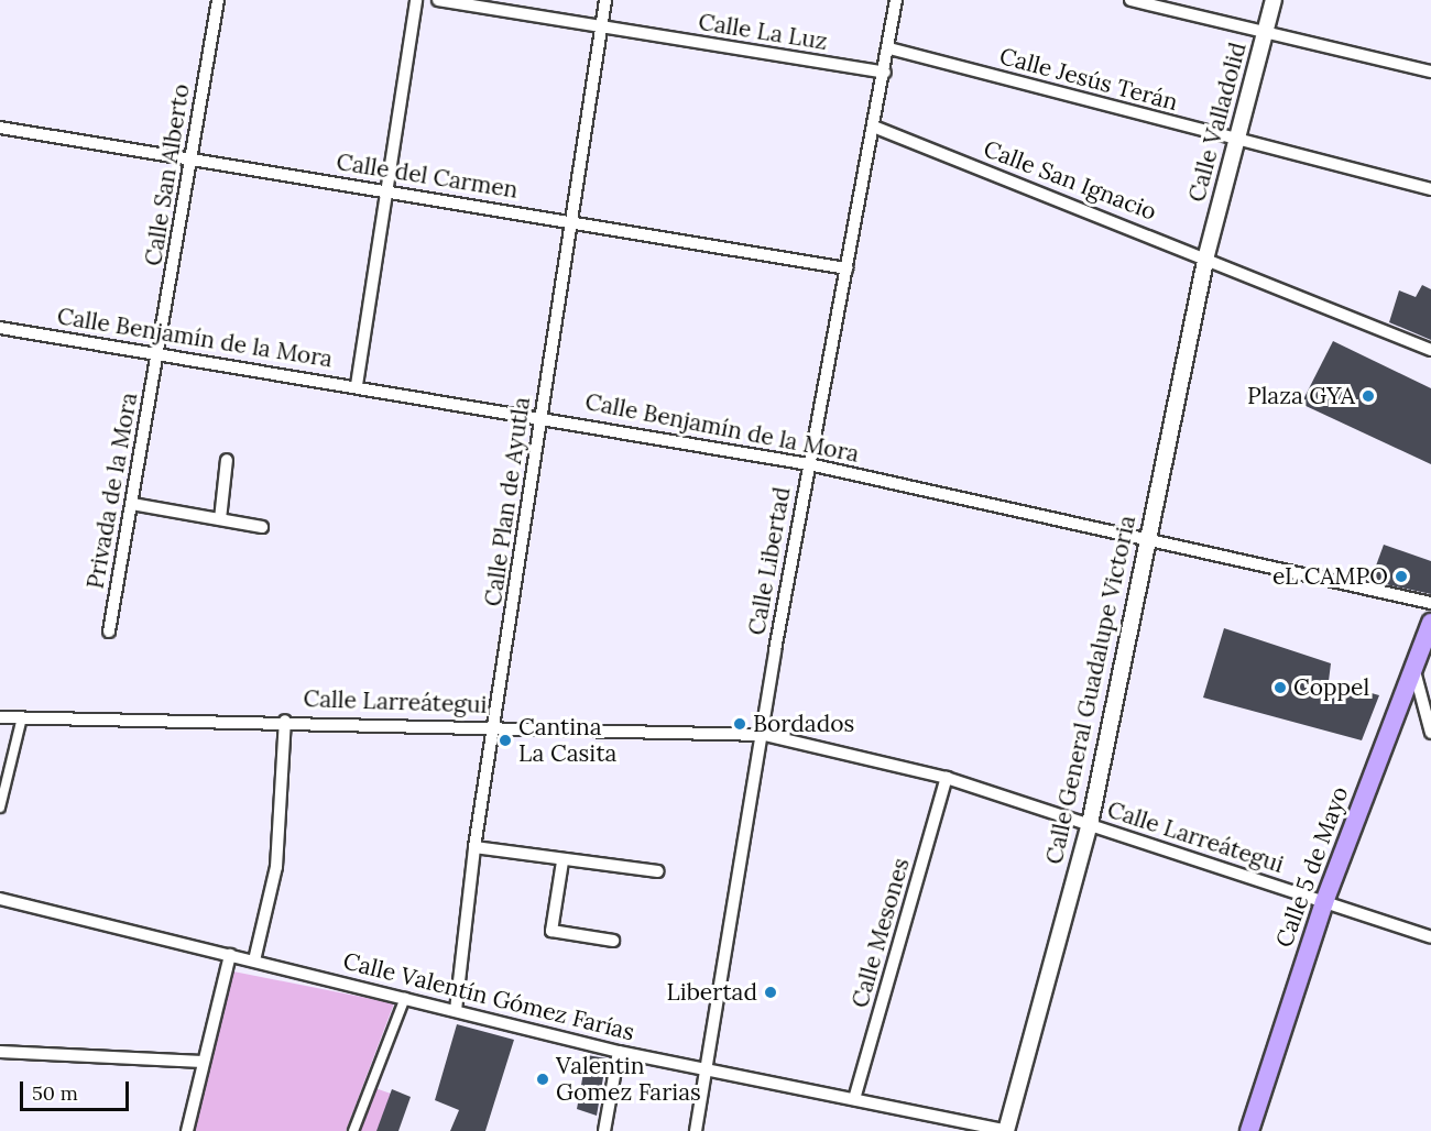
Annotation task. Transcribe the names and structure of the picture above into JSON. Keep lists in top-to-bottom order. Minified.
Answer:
{"streets":{"main road":["Calle 5 de Mayo"],"street":["Calle La Luz","Calle Jesús Terán","Calle Valladolid","Calle San Alberto","Calle del Carmen","Calle San Ignacio","Calle Benjamín de la Mora","Privada de la Mora","Calle Plan de Ayutla","Calle Libertad","Calle General Guadalupe Victoria","Calle Larreátegui","Calle Mesones","Calle Valentín Gómez Farías"]},"crossings":[["Calle La Luz","Calle Plan de Ayutla"],["Calle La Luz","Calle Libertad"],["Calle Jesús Terán","Calle Valladolid"],["Calle Jesús Terán","Calle Libertad"],["Calle Valladolid","Calle San Ignacio"],["Calle Valladolid","Calle General Guadalupe Victoria"],["Calle San Alberto","Calle del Carmen"],["Calle San Alberto","Calle Benjamín de la Mora"],["Calle San Alberto","Privada de la Mora"],["Calle del Carmen","Calle Plan de Ayutla"],["Calle del Carmen","Calle Libertad"],["Calle San Ignacio","Calle Libertad"],["Calle San Ignacio","Calle General Guadalupe Victoria"],["Calle Benjamín de la Mora","Privada de la Mora"],["Calle Benjamín de la Mora","Calle Plan de Ayutla"],["Calle Benjamín de la Mora","Calle Libertad"],["Calle Benjamín de la Mora","Calle General Guadalupe Victoria"],["Calle Plan de Ayutla","Calle Larreátegui"],["Calle Plan de Ayutla","Calle Valentín Gómez Farías"],["Calle Libertad","Calle Larreátegui"],["Calle Libertad","Calle Valentín Gómez Farías"],["Calle General Guadalupe Victoria","Calle Larreátegui"],["Calle General Guadalupe Victoria","Calle Valentín Gómez Farías"],["Calle Larreátegui","Calle 5 de Mayo"],["Calle Larreátegui","Calle Mesones"],["Calle Mesones","Calle Valentín Gómez Farías"]],"places":["Plaza GYA","eL CAMPO","Coppel","Bordados","Cantina La Casita","Libertad","Valentin Gomez Farias"],"scale_bar":"50 m"}
